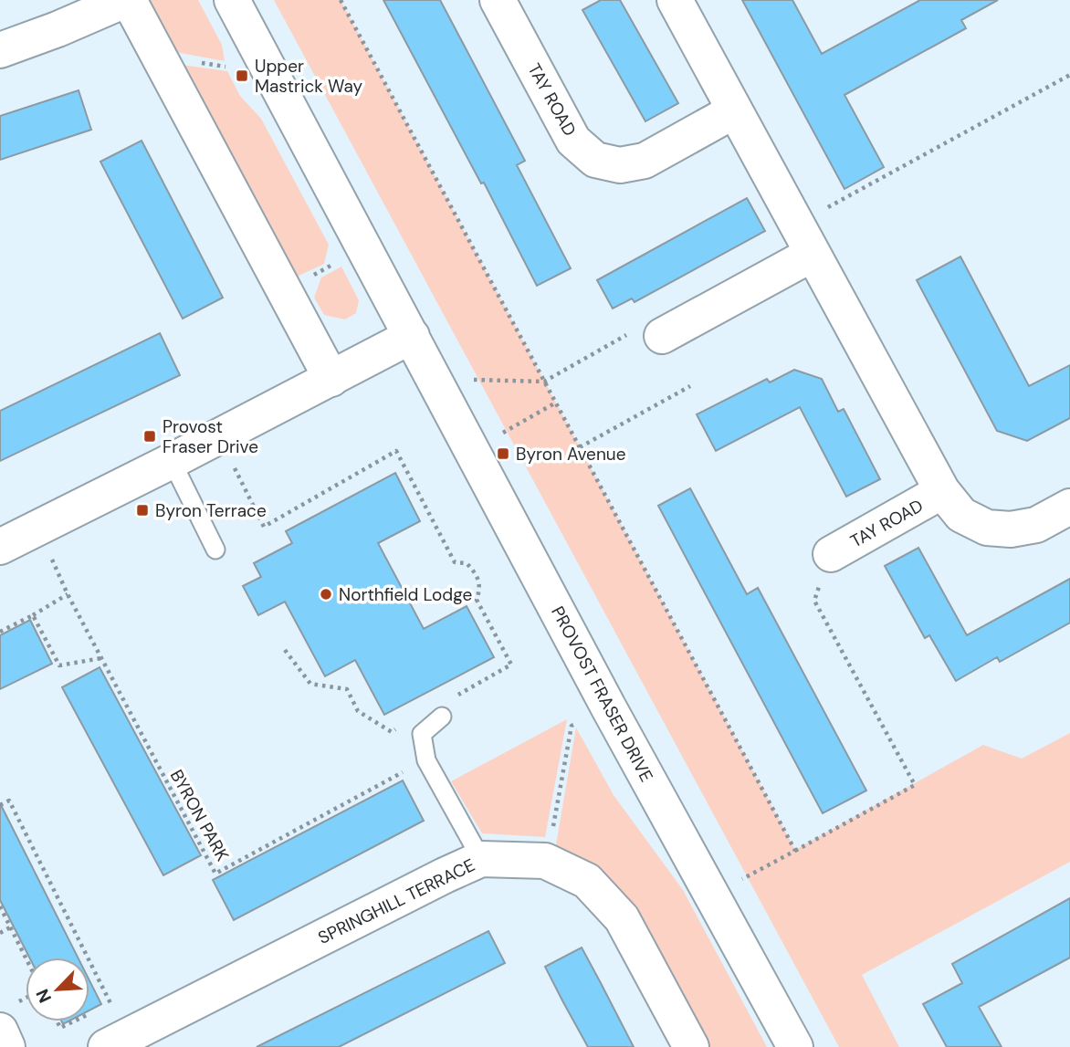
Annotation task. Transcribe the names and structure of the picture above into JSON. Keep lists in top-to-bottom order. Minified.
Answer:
{"streets":{"street":["TAY ROAD","PROVOST FRASER DRIVE","SPRINGHILL TERRACE"],"path":["BYRON PARK"]},"places":{"transit":["Upper Mastrick Way","Provost Fraser Drive","Byron Avenue","Byron Terrace"],"other":["Northfield Lodge"]},"north":"bottom left"}
